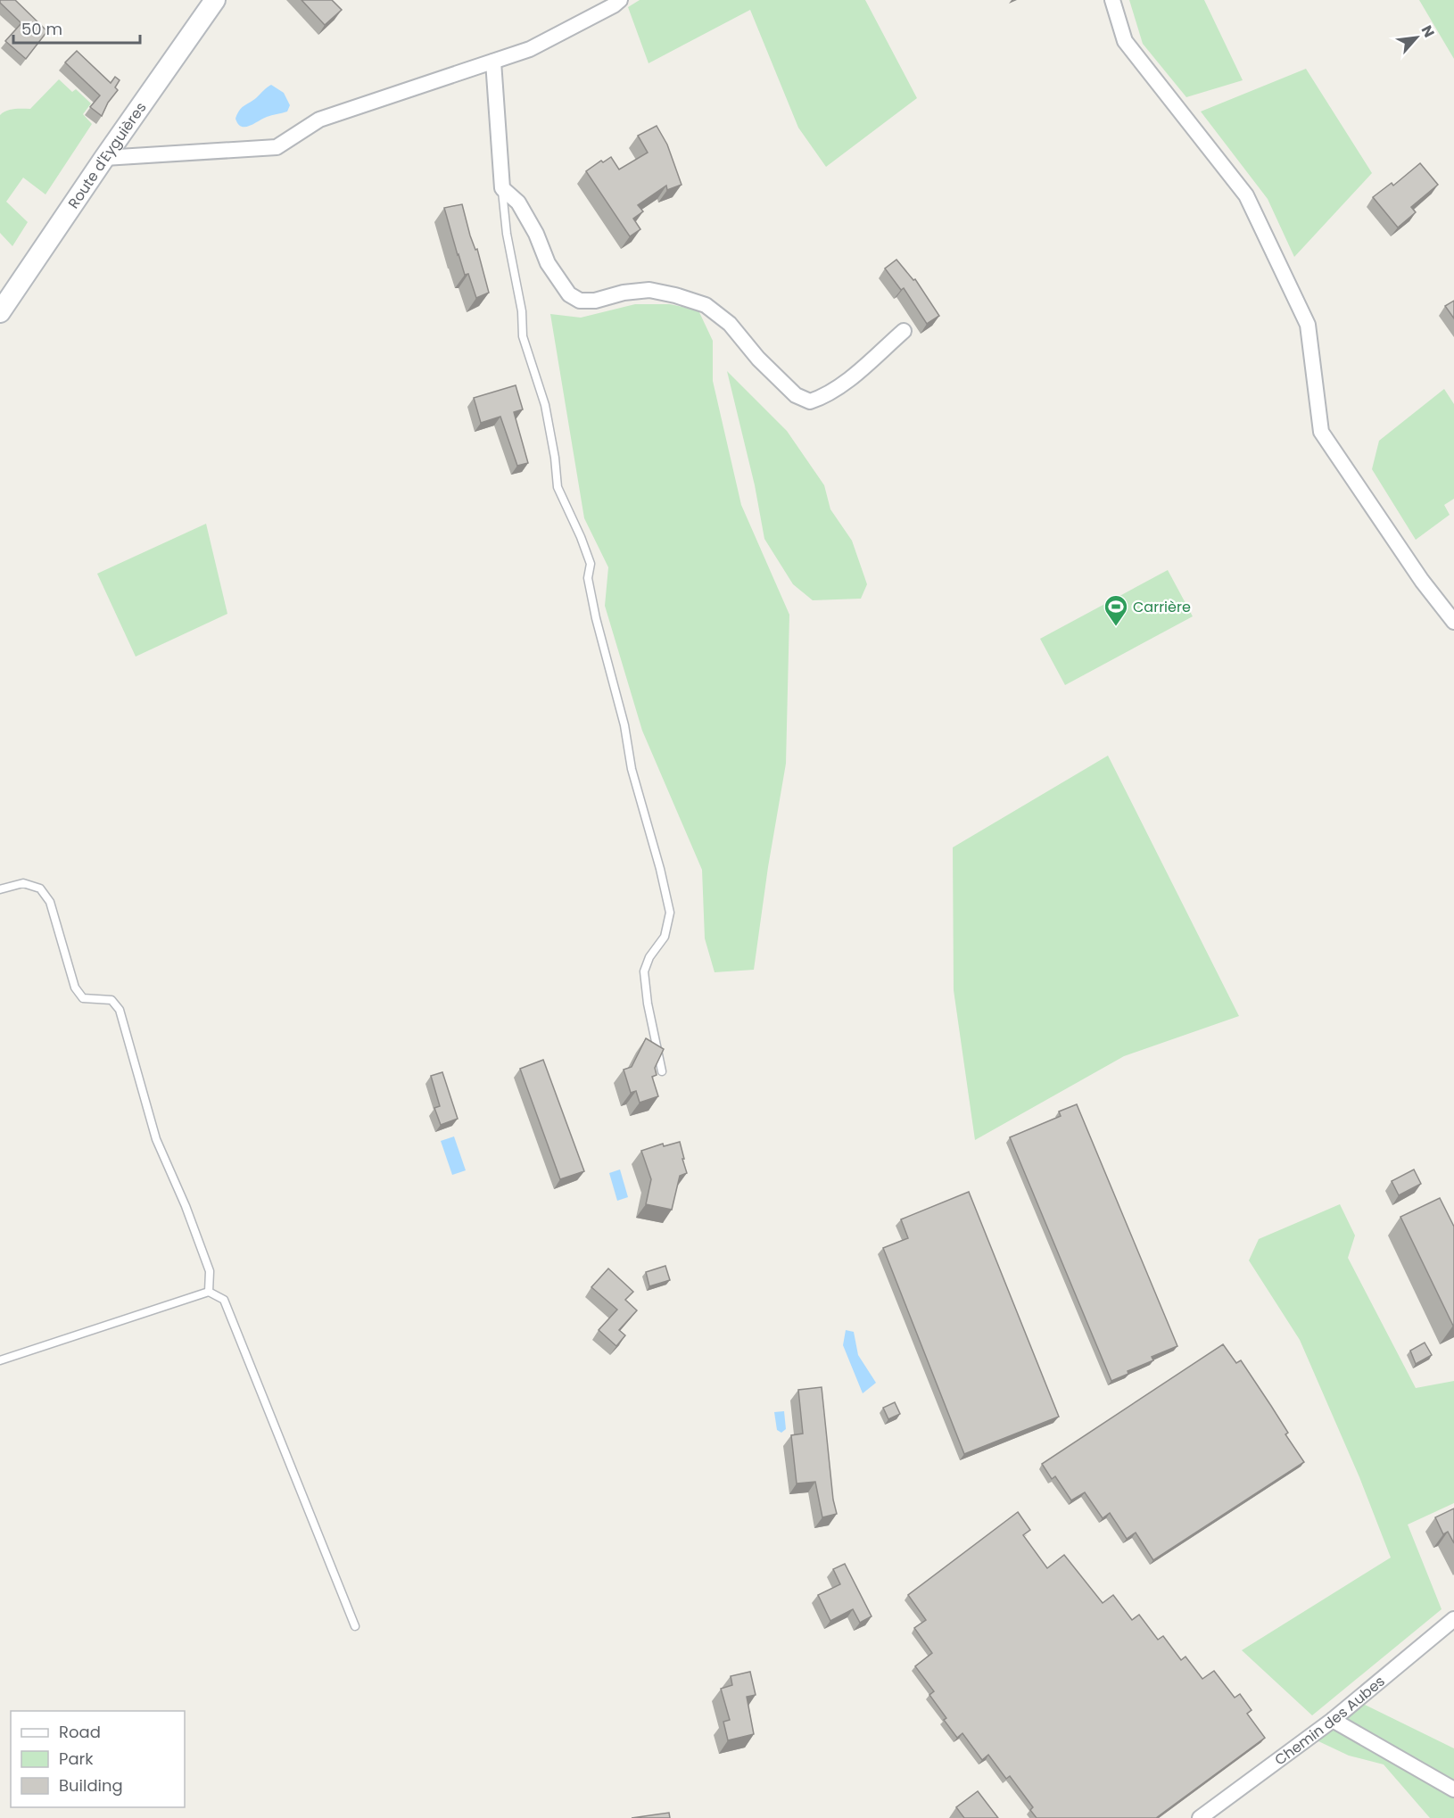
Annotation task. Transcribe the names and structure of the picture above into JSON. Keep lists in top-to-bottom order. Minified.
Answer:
{"streets":{"main road":["Route d'Eyguières"],"street":["Chemin des Aubes"]},"places":{"sports":["Carrière"]},"legend":["Road","Park","Building"],"scale_bar":"50 m","north":"top right"}
